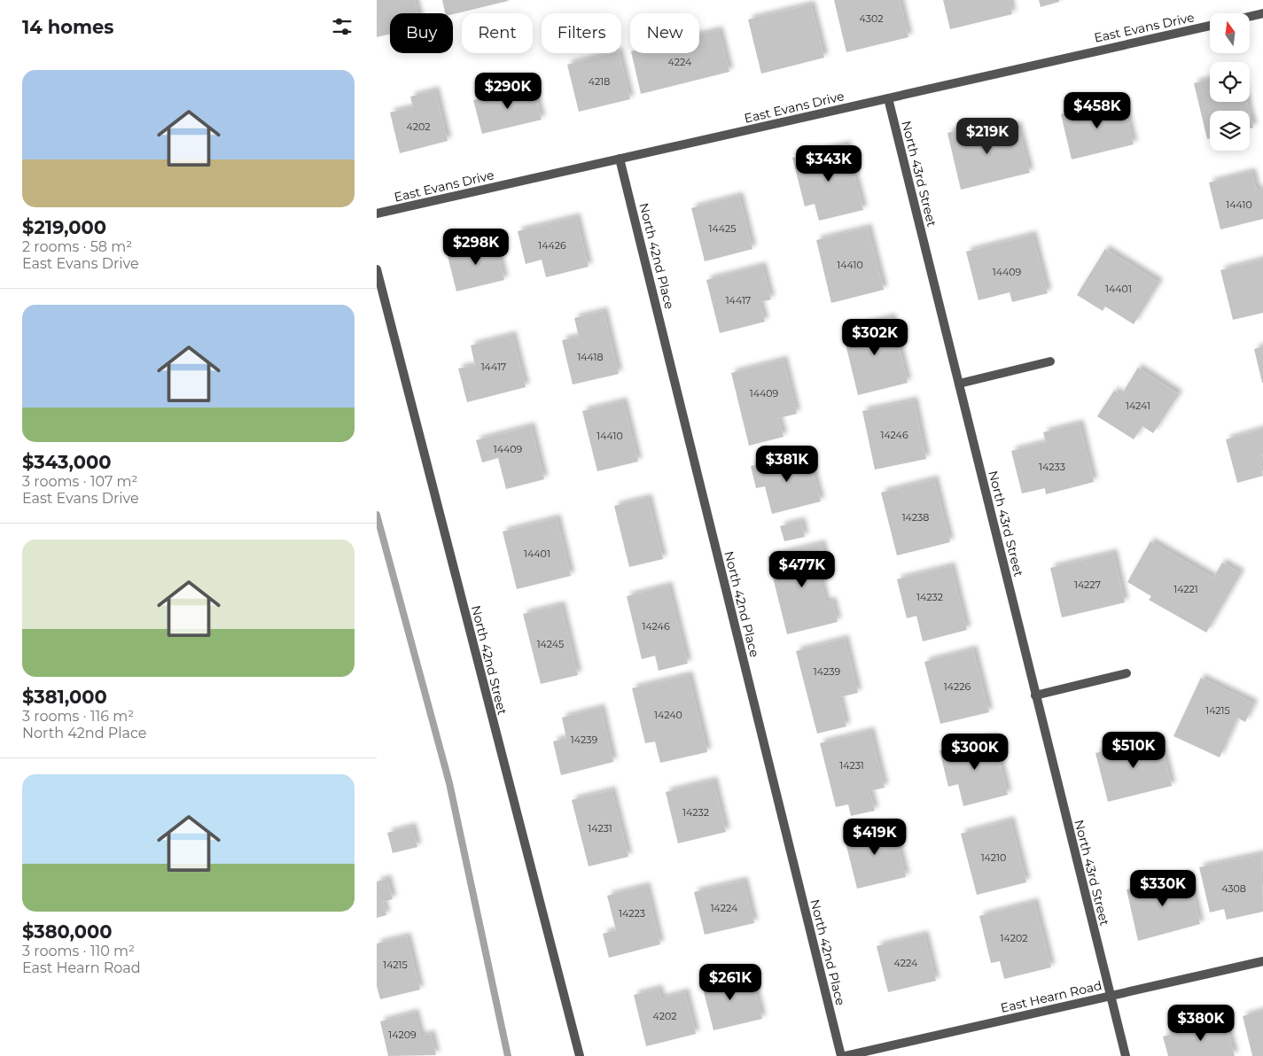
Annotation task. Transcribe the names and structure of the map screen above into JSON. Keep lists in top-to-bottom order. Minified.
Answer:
{"streets":{"street":["East Evans Drive","North 43rd Street","North 42nd Place","North 42nd Street","East Hearn Road"]},"crossings":[["East Evans Drive","North 43rd Street"],["East Evans Drive","North 42nd Place"],["North 43rd Street","East Hearn Road"]],"house_numbers":["4302","4224","4218","4202","14410","14425","14426","14410","14409","14401","14417","14418","14417","14409","14241","14246","14410","14409","14233","14238","14401","14227","14221","14232","14246","14245","14239","14226","14215","14240","14239","14231","14232","14231","14210","4308","14224","14223","14202","4224","14215","4202","14209"],"north":"top","page":{"heading":"14 homes","chip":["Buy","Rent","Filters","New"],"list":[{"name":"$219,000","note":"2 rooms · 58 m² · East Evans Drive"},{"name":"$343,000","note":"3 rooms · 107 m² · East Evans Drive"},{"name":"$381,000","note":"3 rooms · 116 m² · North 42nd Place"},{"name":"$380,000","note":"3 rooms · 110 m² · East Hearn Road"}],"price":["$290K","$458K","$219K","$343K","$298K","$302K","$381K","$477K","$510K","$300K","$419K","$330K","$261K","$380K"]}}
